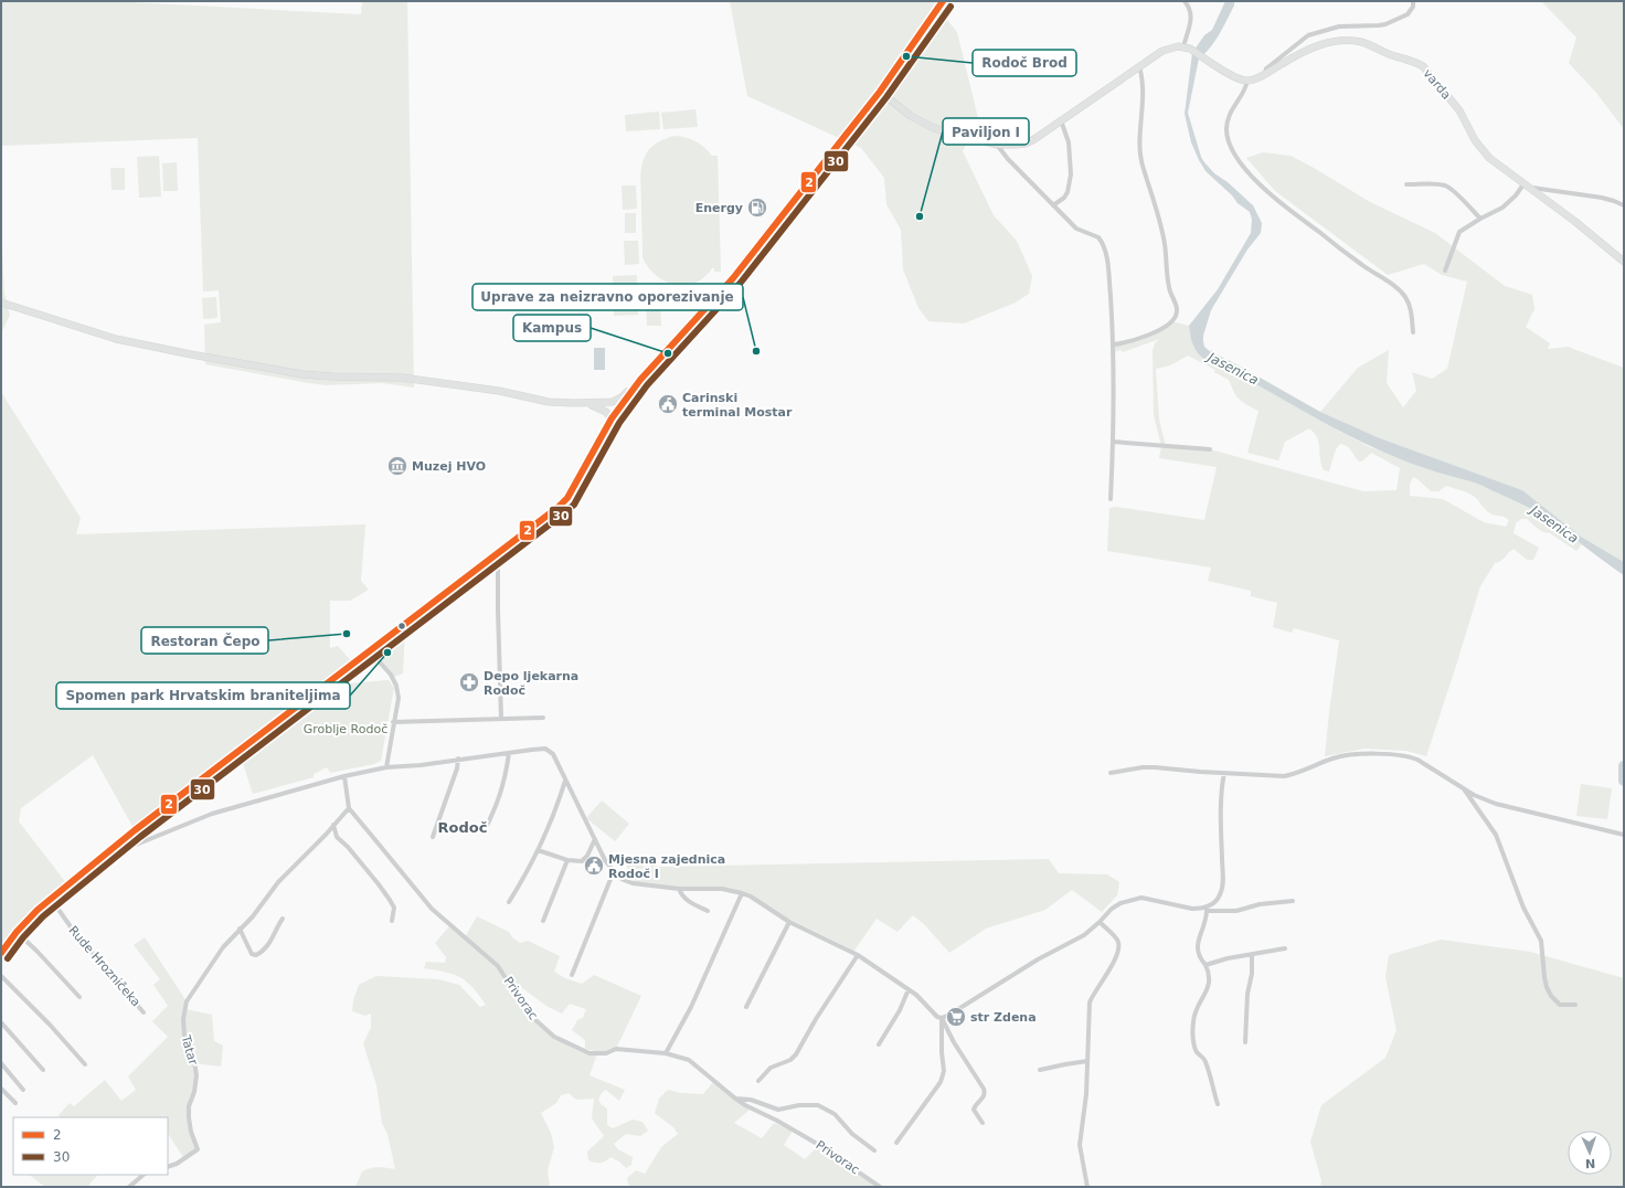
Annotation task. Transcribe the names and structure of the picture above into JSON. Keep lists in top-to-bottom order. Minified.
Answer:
{"streets":{"street":["varda","Rude Hrozničeka","Privorac","Tatar"]},"crossings":[["Privorac","Tatar"]],"districts":["Rodoč"],"water":["Jasenica"],"parks":["Groblje Rodoč"],"places":{"other":["Rodoč Brod","Paviljon I","Uprave za neizravno oporezivanje","Kampus","Restoran Čepo","Spomen park Hrvatskim braniteljima"],"fuel station":["Energy"],"public building":["Carinski terminal Mostar","Mjesna zajednica Rodoč I"],"museum":["Muzej HVO"],"pharmacy":["Depo ljekarna Rodoč"],"supermarket":["str Zdena"]},"lines":["transit line 2","transit line 30"],"legend":["2","30"],"north":"bottom"}
